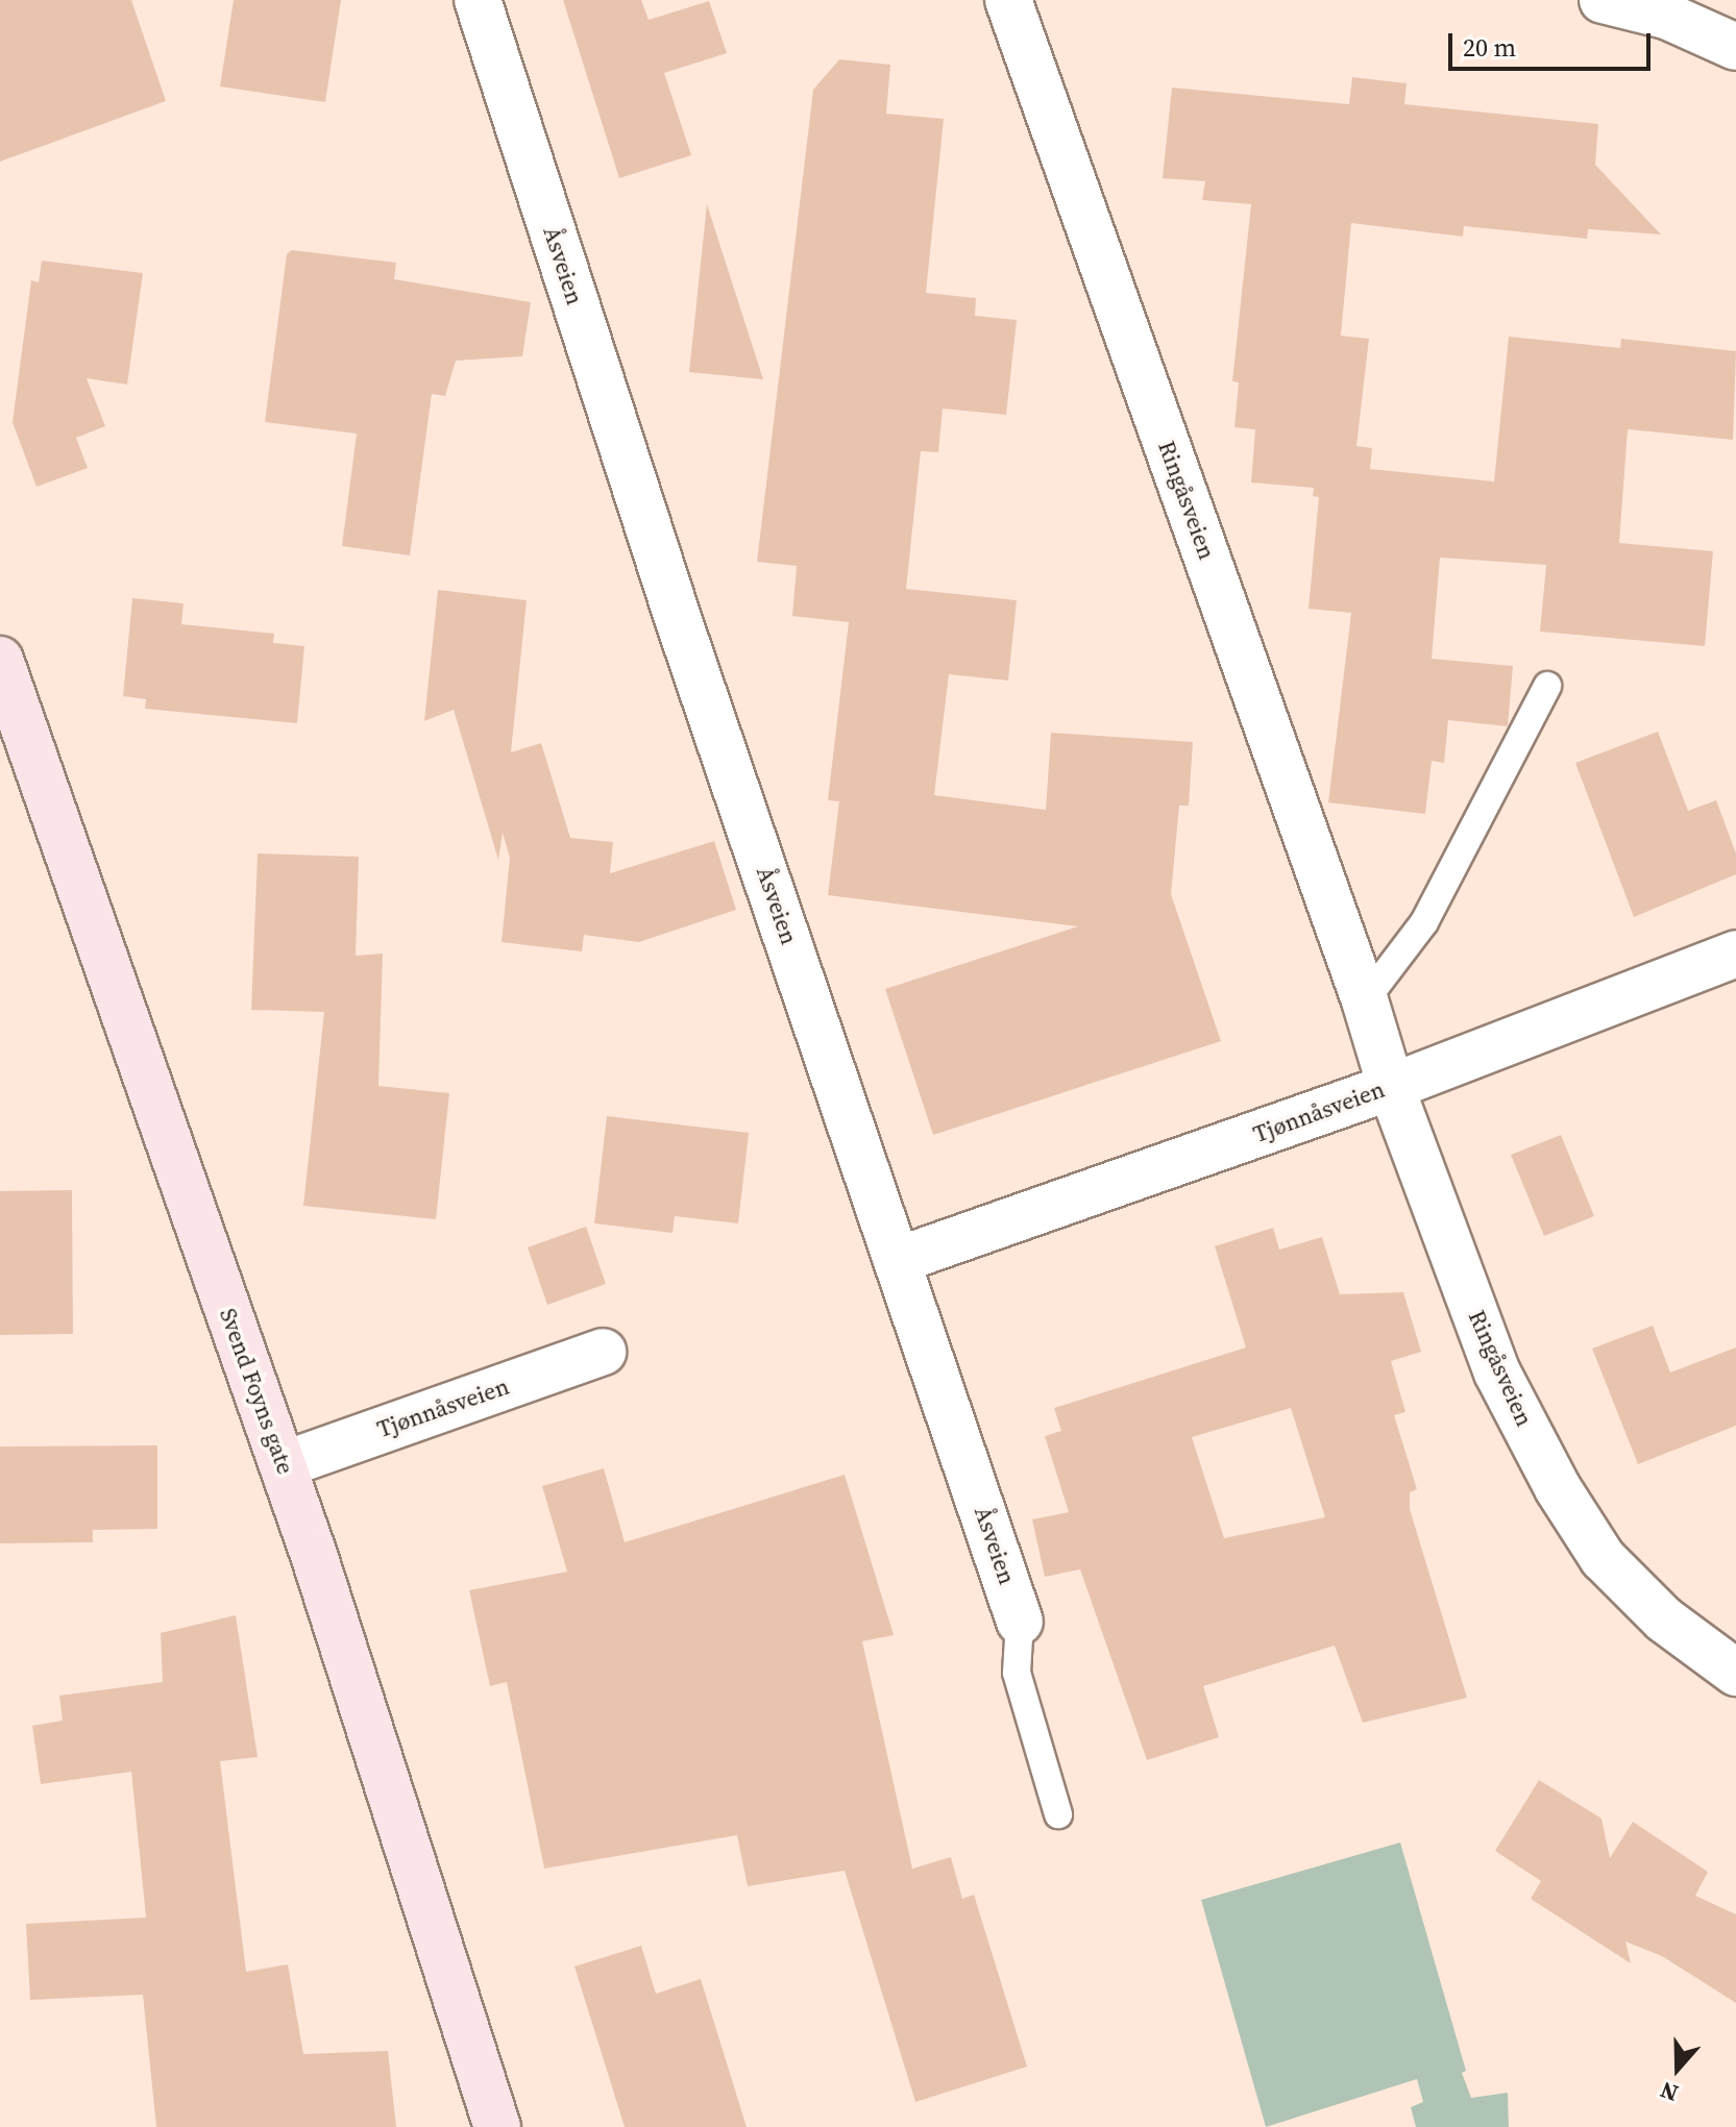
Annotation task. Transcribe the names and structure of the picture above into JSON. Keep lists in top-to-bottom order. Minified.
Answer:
{"streets":{"street":["Åsveien","Ringåsveien","Tjønnåsveien","Svend Foyns gate"]},"crossings":[["Åsveien","Tjønnåsveien"],["Ringåsveien","Tjønnåsveien"],["Tjønnåsveien","Svend Foyns gate"]],"scale_bar":"20 m","north":"bottom"}
